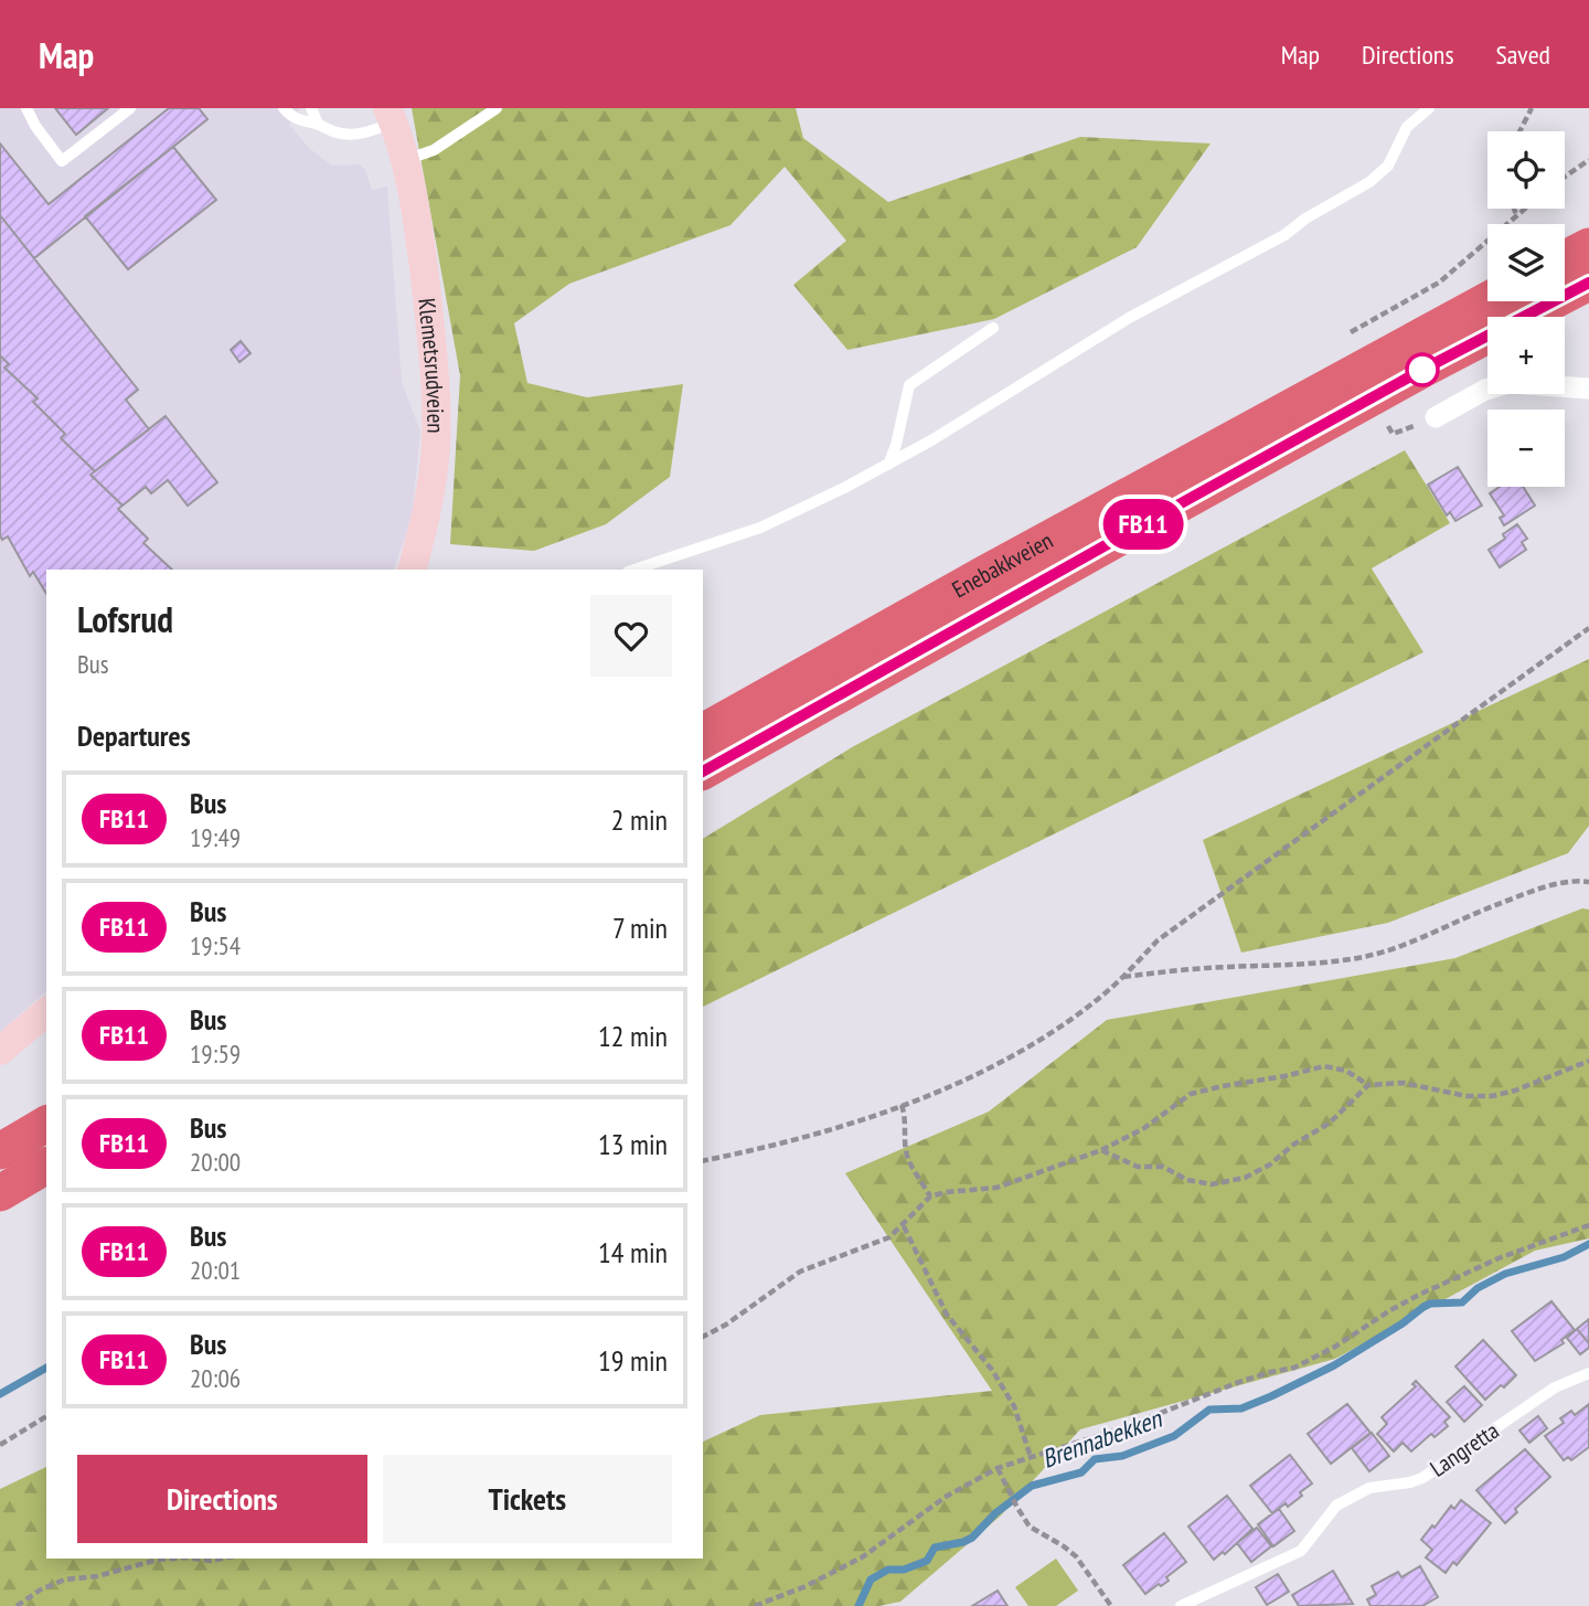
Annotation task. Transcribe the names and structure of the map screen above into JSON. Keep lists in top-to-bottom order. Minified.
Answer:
{"streets":{"highway":["Enebakkveien"],"street":["Klemetsrudveien"],"lane":["Langretta"]},"water":["Brennabekken"],"lines":["bus line FB11"],"page":{"header":"Map","nav":["Map","Directions","Saved"],"on_map":"FB11","map_buttons":["+","−"],"heading":[["Lofsrud","Bus"],"Departures"],"list":[{"mark":"FB11","name":"Bus","note":"19:49","value":"2 min"},{"mark":"FB11","name":"Bus","note":"19:54","value":"7 min"},{"mark":"FB11","name":"Bus","note":"19:59","value":"12 min"},{"mark":"FB11","name":"Bus","note":"20:00","value":"13 min"},{"mark":"FB11","name":"Bus","note":"20:01","value":"14 min"},{"mark":"FB11","name":"Bus","note":"20:06","value":"19 min"}],"buttons":["Directions","Tickets"]}}
